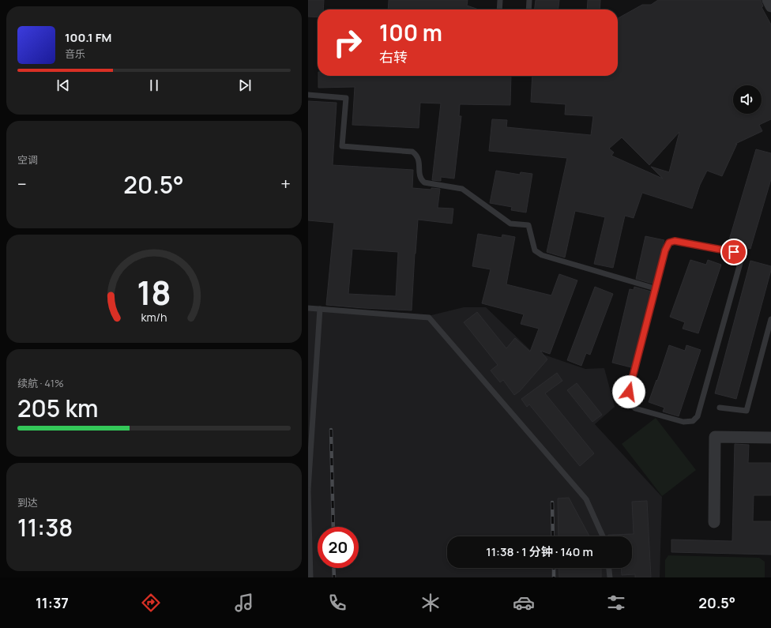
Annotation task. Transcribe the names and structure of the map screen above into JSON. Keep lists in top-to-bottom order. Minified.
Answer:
{"page":{"turn":["100 m","右转"],"song":["100.1 FM","音乐"],"tile":["空调",["续航 · 41%","205 km"],["到达","11:38"]],"heat":["−","20.5°","+"],"limit":"20","trip":"11:38 · 1 分钟 · 140 m","tabs":["11:37","20.5°"],"gauge":["18","km/h"]}}
